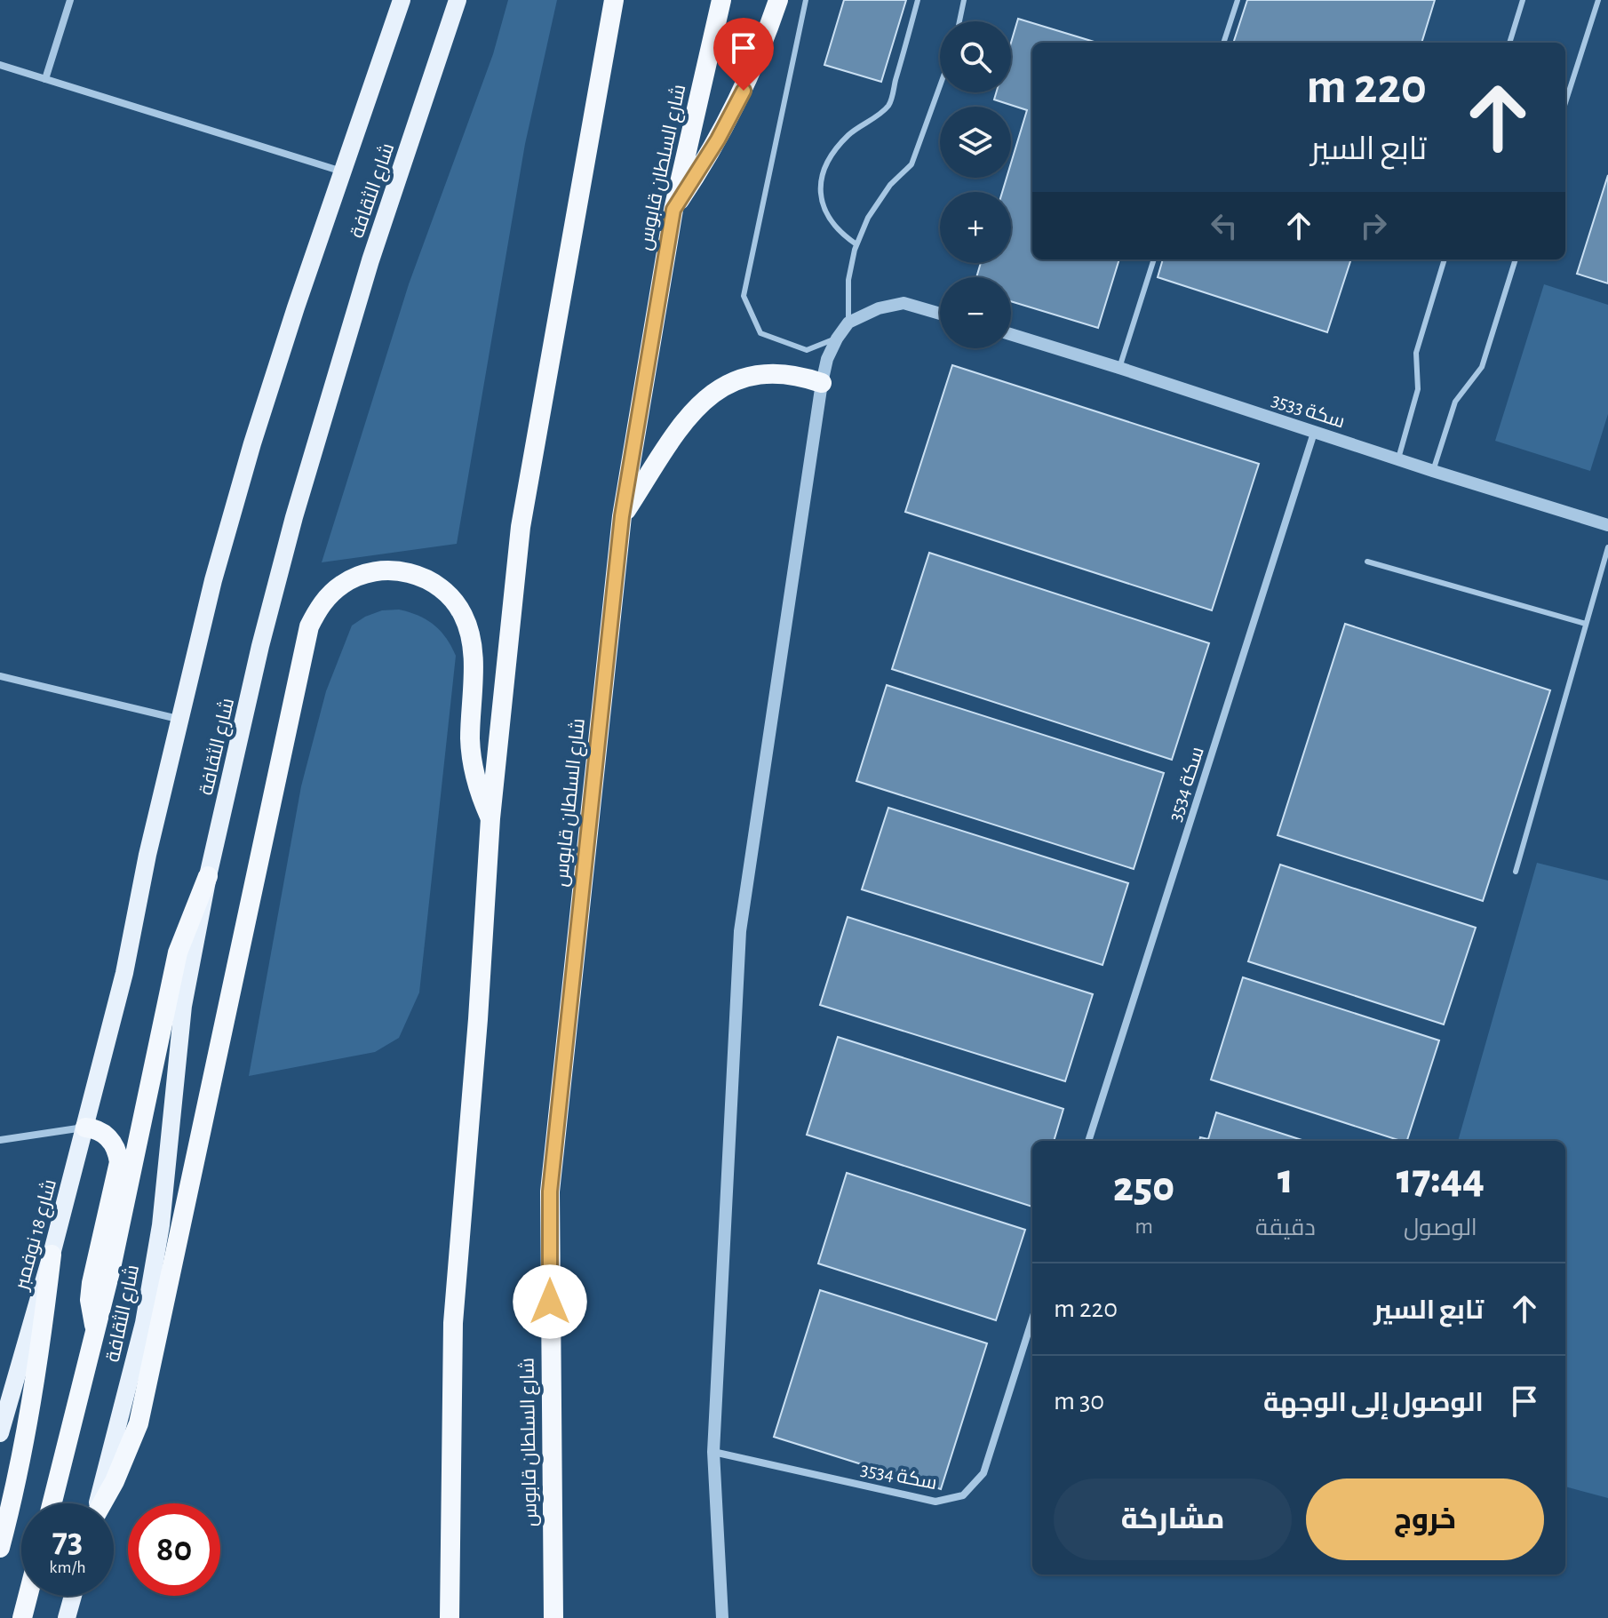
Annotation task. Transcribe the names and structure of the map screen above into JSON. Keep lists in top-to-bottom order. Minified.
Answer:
{"streets":{"highway":["شارع السلطان قابوس"],"main road":["شارع الثقافة","شارع 18 نوفمبر"],"street":["سكة 3533","سكة 3534"]},"crossings":[["شارع الثقافة","شارع 18 نوفمبر"],["سكة 3533","سكة 3534"]],"page":{"map_buttons":["+","−"],"turn":["220 m","تابع السير"],"eta":["17:44","الوصول","1","دقيقة","250","m"],"list":[{"name":"تابع السير","value":"220 m"},{"name":"الوصول إلى الوجهة","value":"30 m"}],"buttons":["خروج","مشاركة"],"speed":"73 km/h","limit":"80"}}
